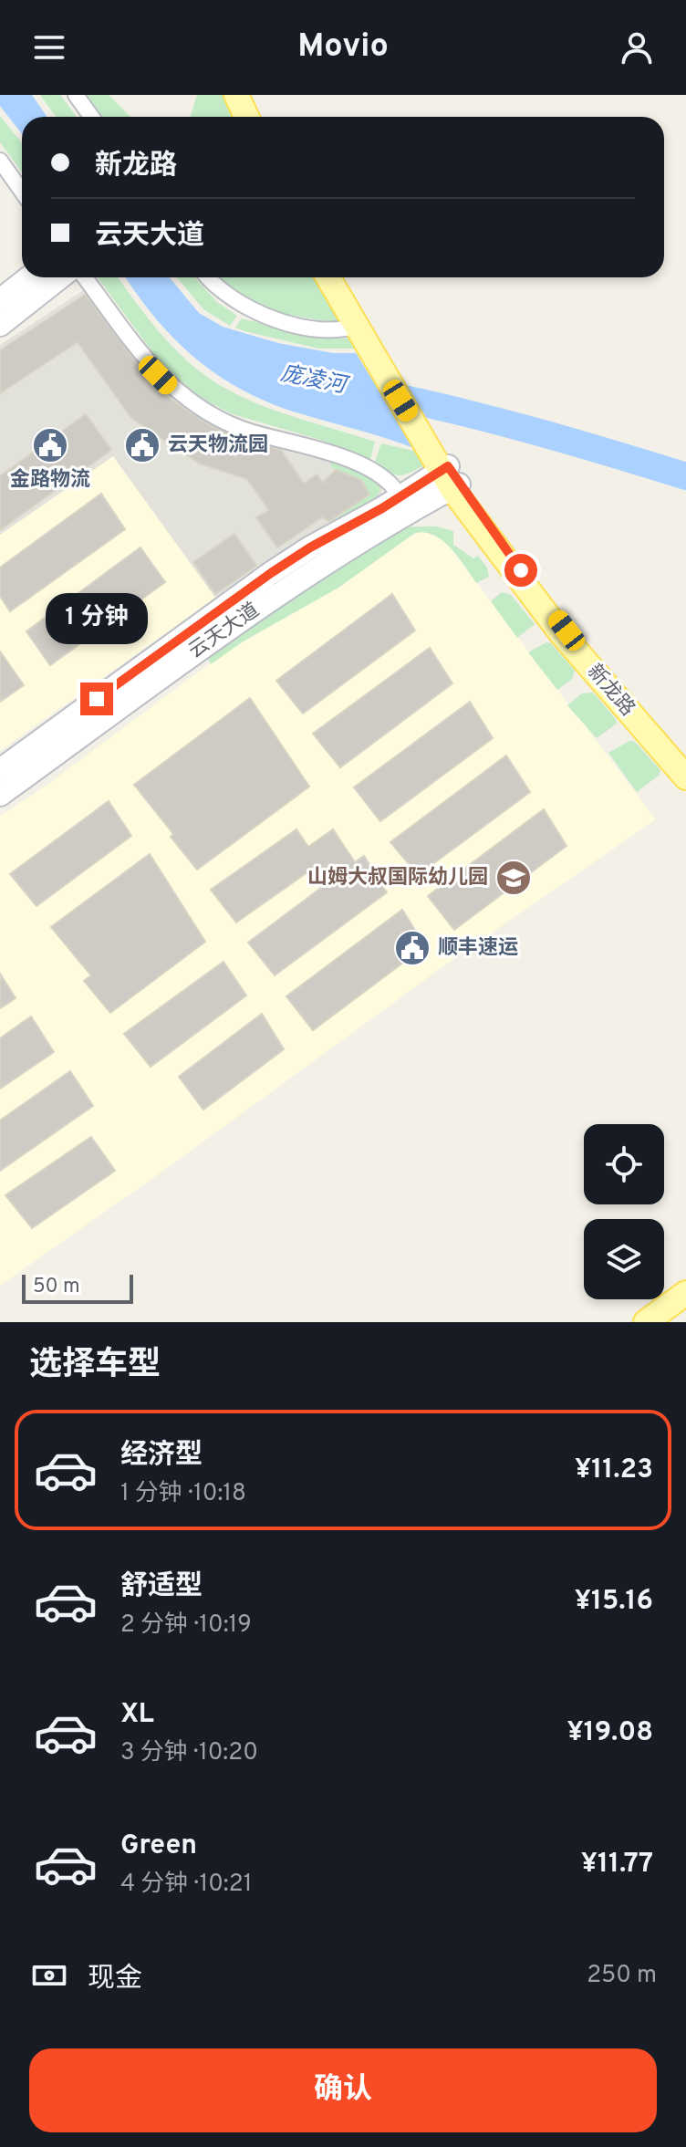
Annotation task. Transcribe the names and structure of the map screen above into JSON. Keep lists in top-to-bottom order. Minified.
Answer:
{"streets":{"main road":["云天大道","新龙路"]},"crossings":[["云天大道","新龙路"]],"water":["庞凌河"],"places":{"public building":["金路物流","云天物流园","顺丰速运"],"school or university":["山姆大叔国际幼儿园"]},"scale_bar":"50 m","page":{"header":"Movio","banner":["新龙路","云天大道"],"bubble":"1 分钟","scale":"50 m","heading":"选择车型","list":[{"name":"经济型","note":"1 分钟 · 10:18","value":"¥11.23"},{"name":"舒适型","note":"2 分钟 · 10:19","value":"¥15.16"},{"name":"XL","note":"3 分钟 · 10:20","value":"¥19.08"},{"name":"Green","note":"4 分钟 · 10:21","value":"¥11.77"}],"pay":["现金","250 m"],"buttons":"确认"}}
